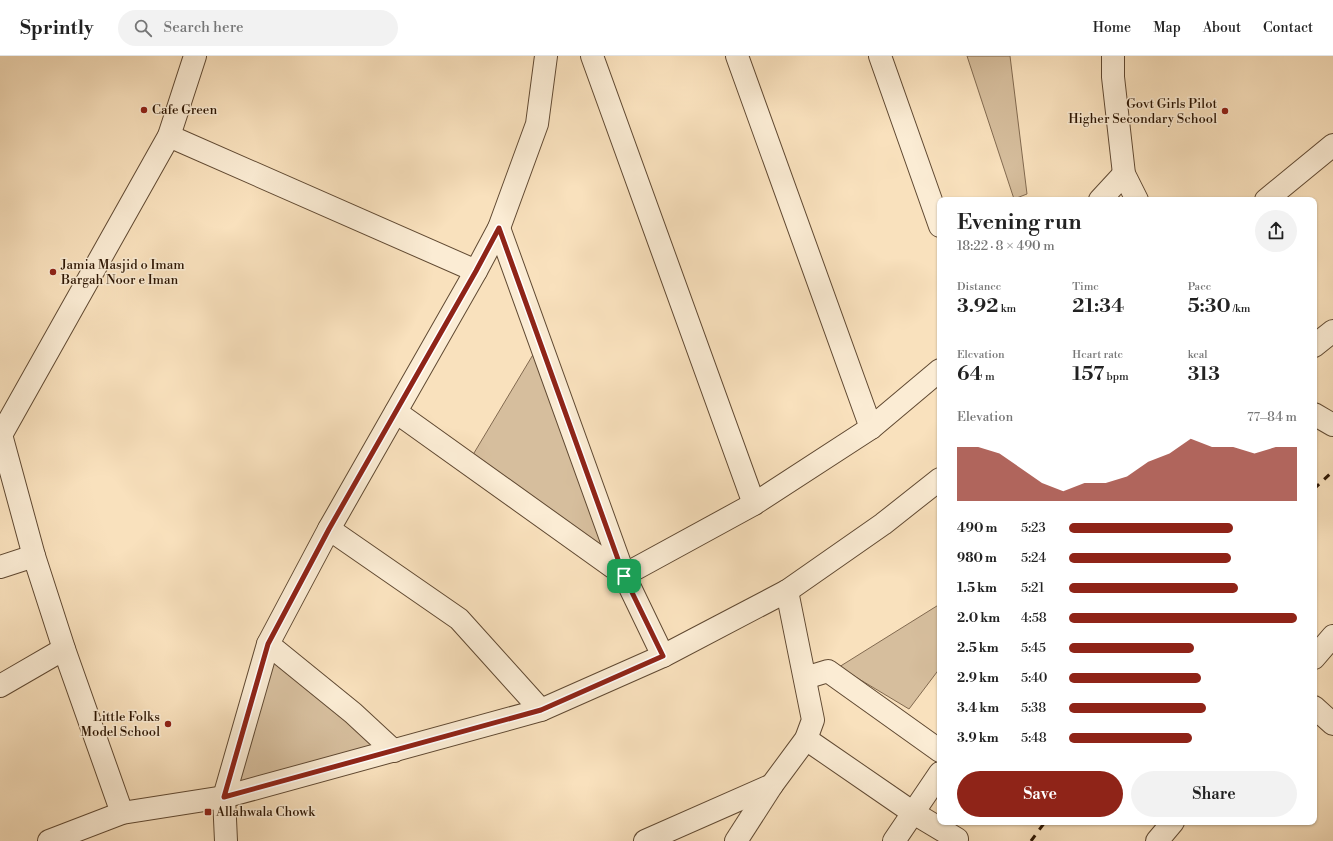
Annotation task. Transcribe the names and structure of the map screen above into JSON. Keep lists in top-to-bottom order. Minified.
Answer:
{"places":{"other":["Cafe Green","Govt Girls Pilot Higher Secondary School","Jamia Masjid o Imam Bargah Noor e Iman","Little Folks Model School"],"transit":["Allahwala Chowk"]},"page":{"header":"Sprintly","search":"Search here","nav":["Home","Map","About","Contact"],"heading":["Evening run","18:22 · 8 × 490 m"],"stats":[["Distance","3.92 km"],["Time","21:34"],["Pace","5:30 /km"],["Elevation","64 m"],["Heart rate","157 bpm"],["kcal","313"]],"chart":["Elevation","77–84 m"],"list":[{"name":"490 m","note":"5:23"},{"name":"980 m","note":"5:24"},{"name":"1.5 km","note":"5:21"},{"name":"2.0 km","note":"4:58"},{"name":"2.5 km","note":"5:45"},{"name":"2.9 km","note":"5:40"},{"name":"3.4 km","note":"5:38"},{"name":"3.9 km","note":"5:48"}],"buttons":["Save","Share"]}}
